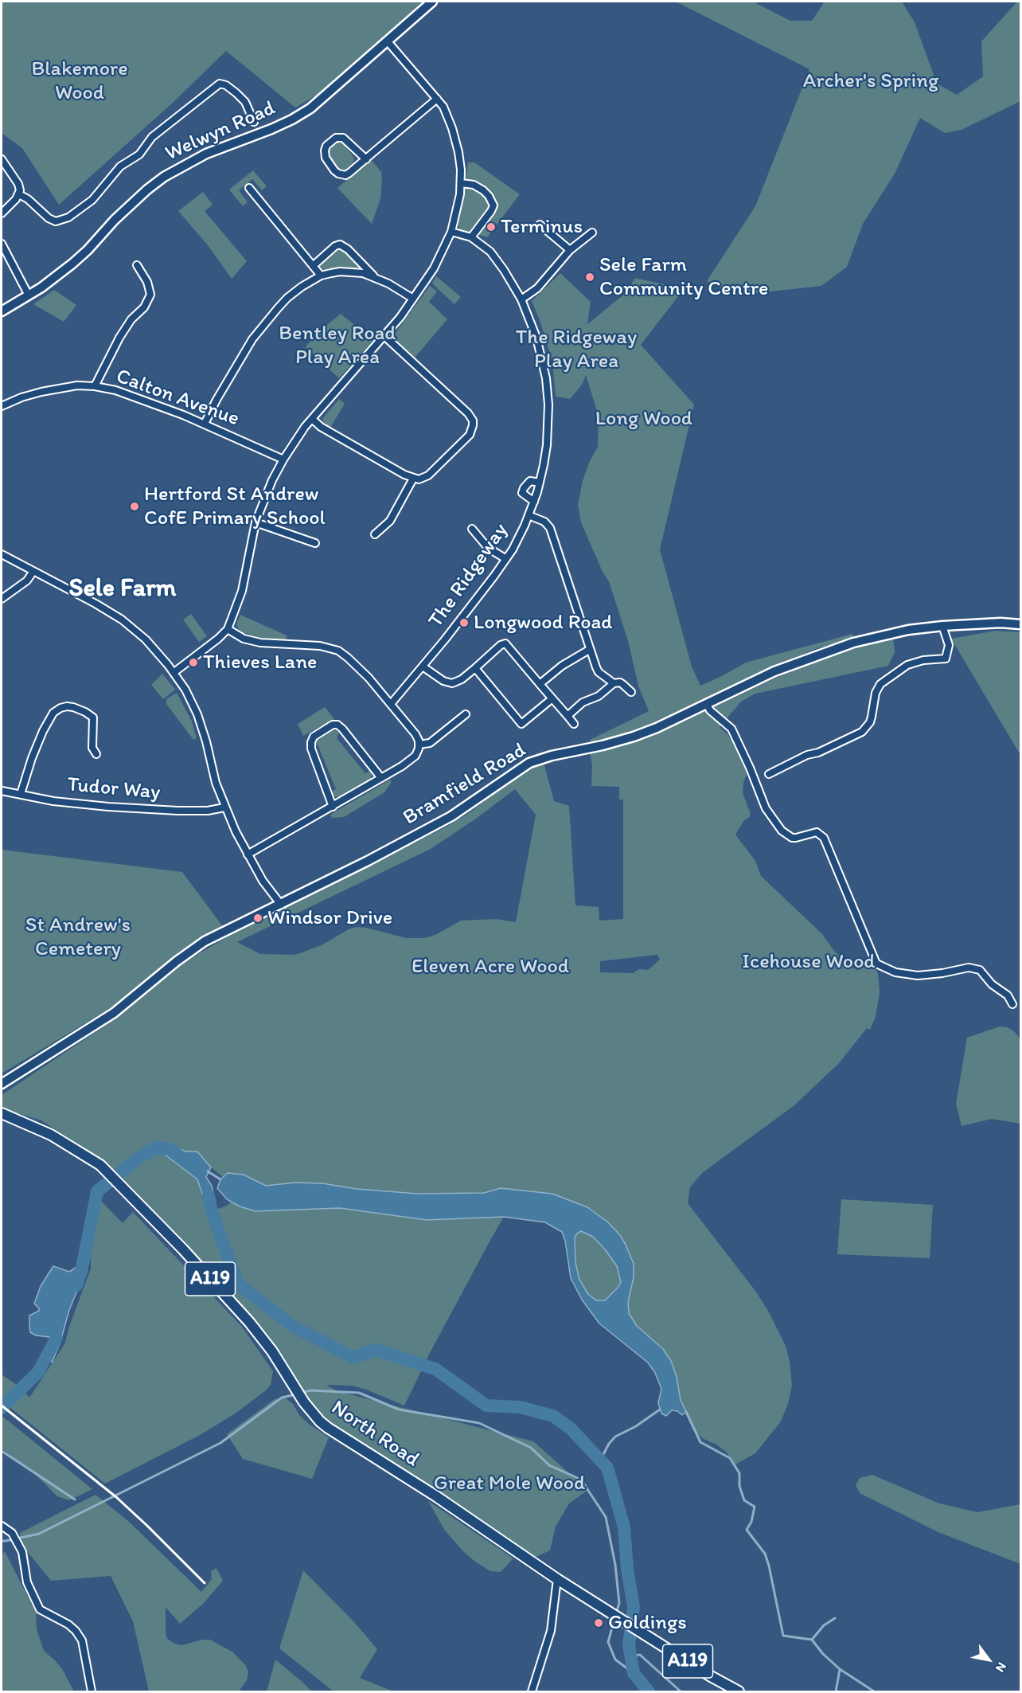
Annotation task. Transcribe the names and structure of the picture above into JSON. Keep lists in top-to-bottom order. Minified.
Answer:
{"streets":{"main road":["A119","North Road"],"street":["Welwyn Road","Calton Avenue","The Ridgeway","Bramfield Road","Tudor Way"]},"districts":["Sele Farm"],"parks":["Blakemore Wood","Archer's Spring","Bentley Road Play Area","The Ridgeway Play Area","Long Wood","St Andrew's Cemetery","Icehouse Wood","Eleven Acre Wood","Great Mole Wood"],"places":["Terminus","Sele Farm Community Centre","Hertford St Andrew CofE Primary School","Longwood Road","Thieves Lane","Windsor Drive","Goldings"],"north":"bottom right"}
